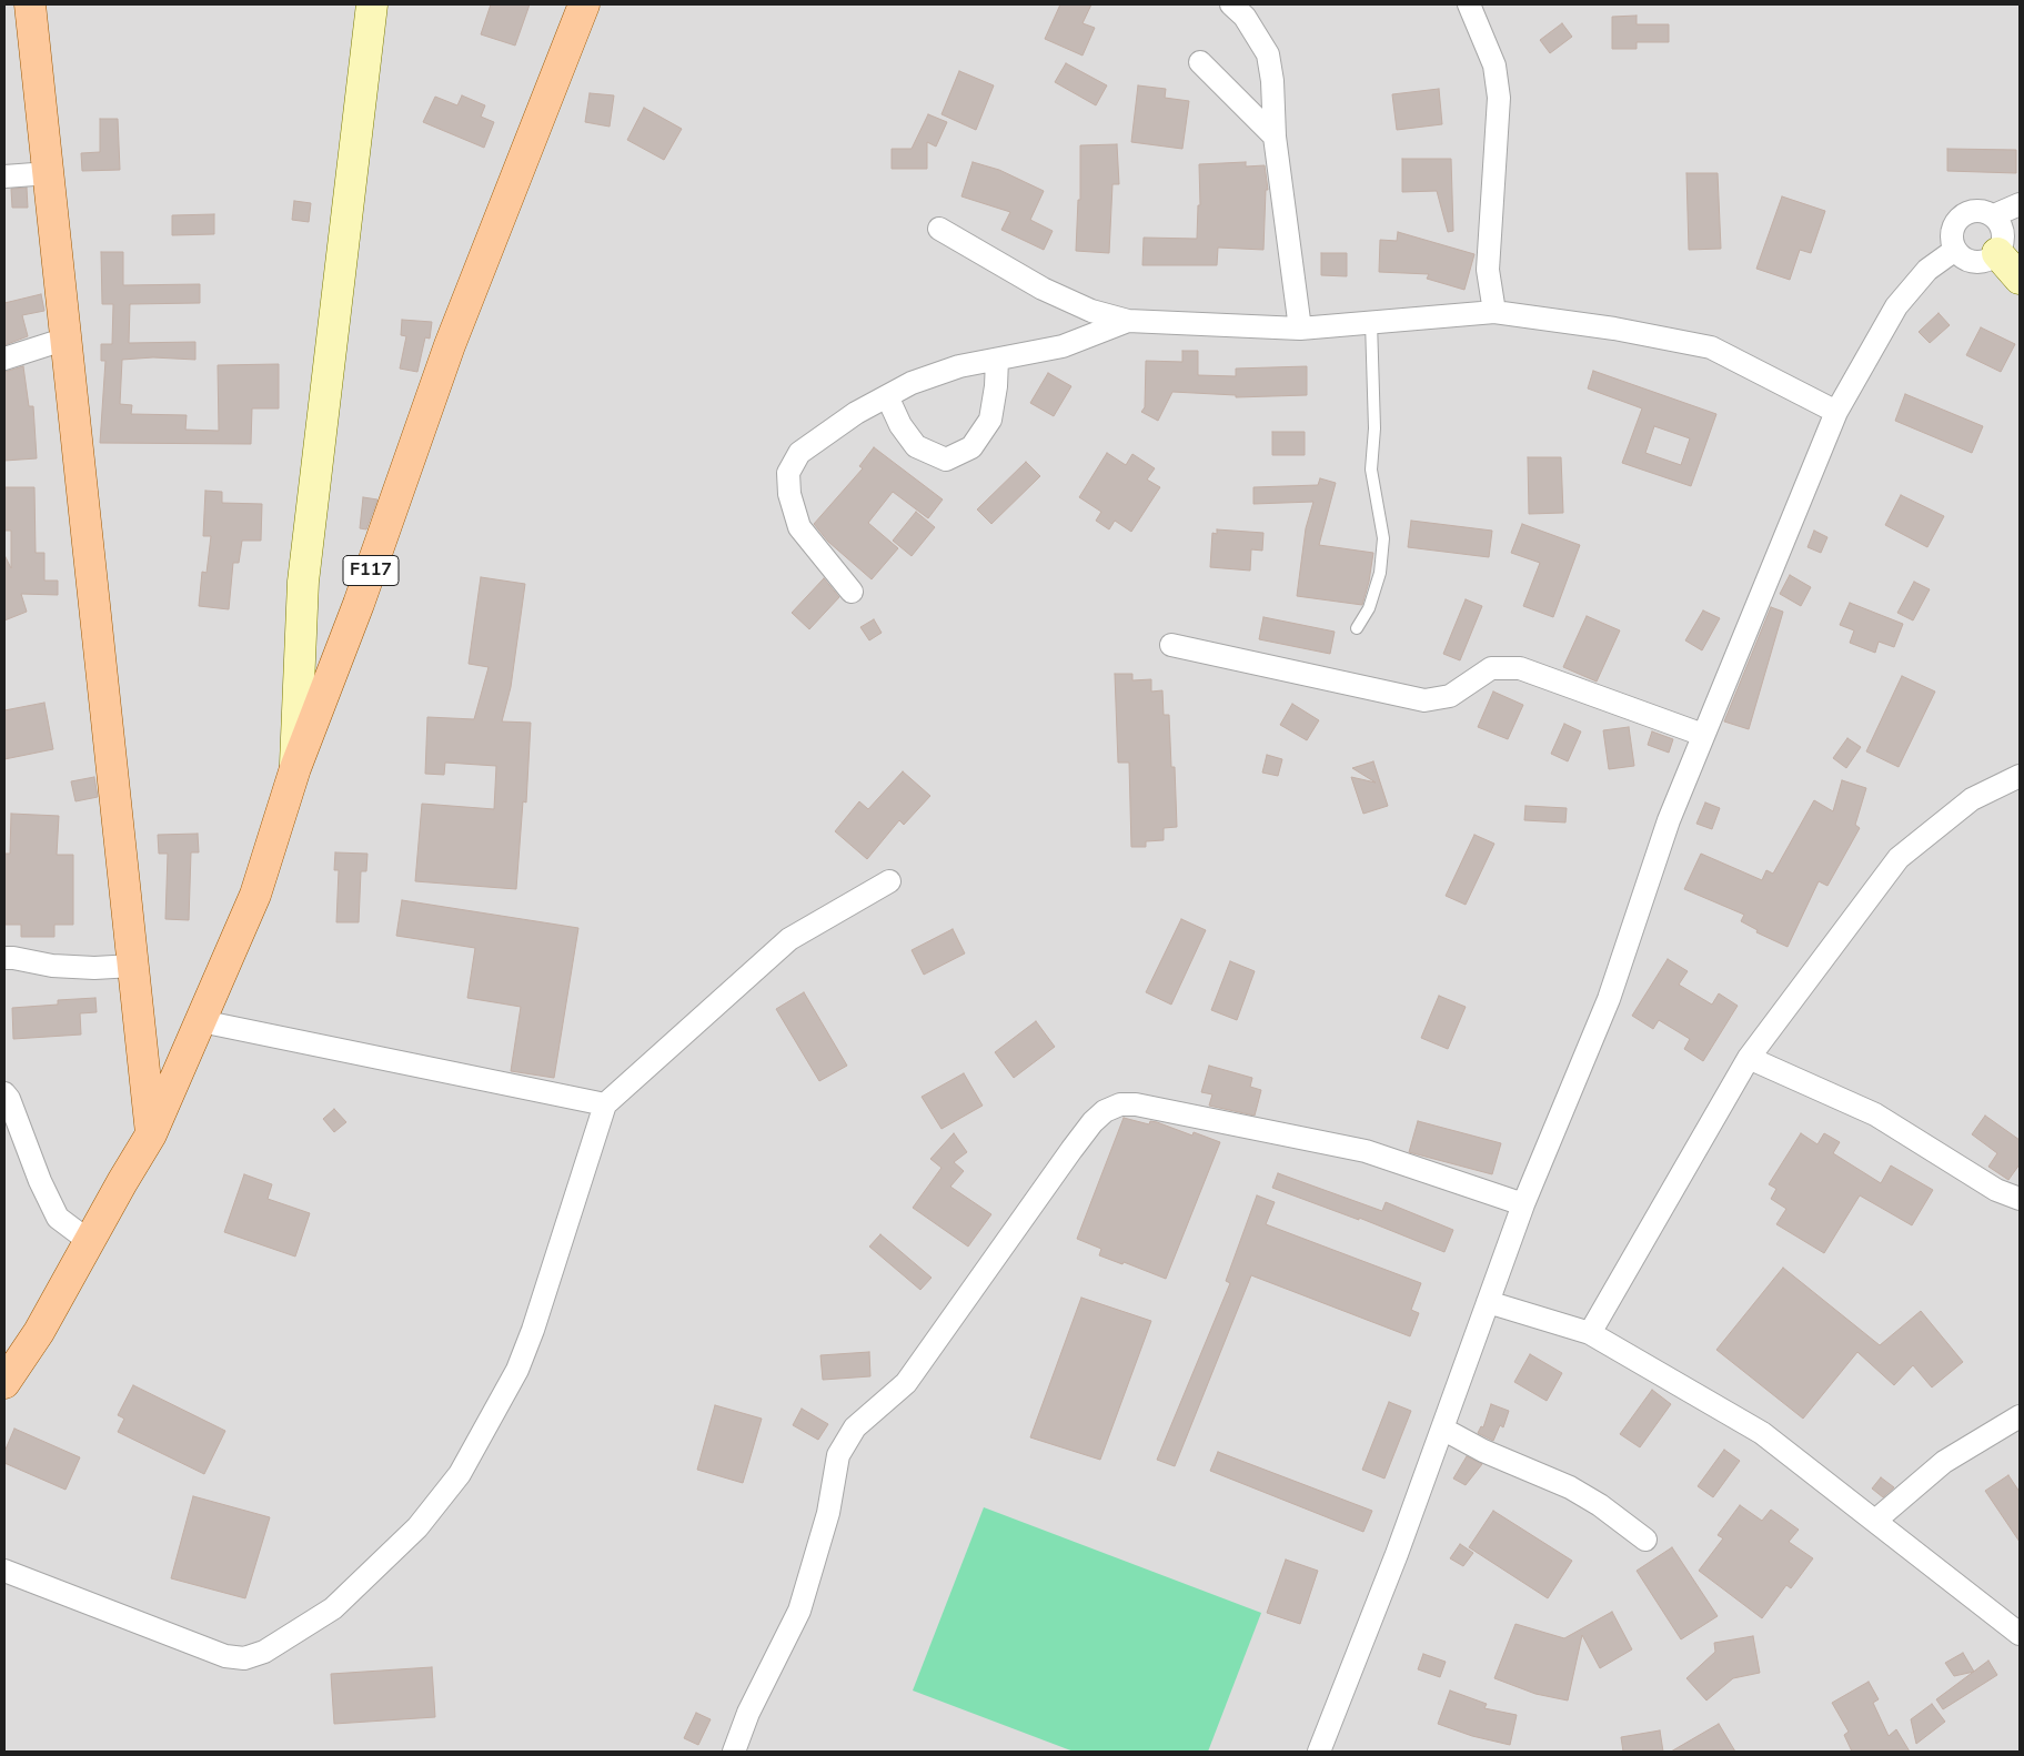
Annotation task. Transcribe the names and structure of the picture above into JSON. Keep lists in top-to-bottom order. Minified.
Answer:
{"streets":{"main road":["F117"]}}
